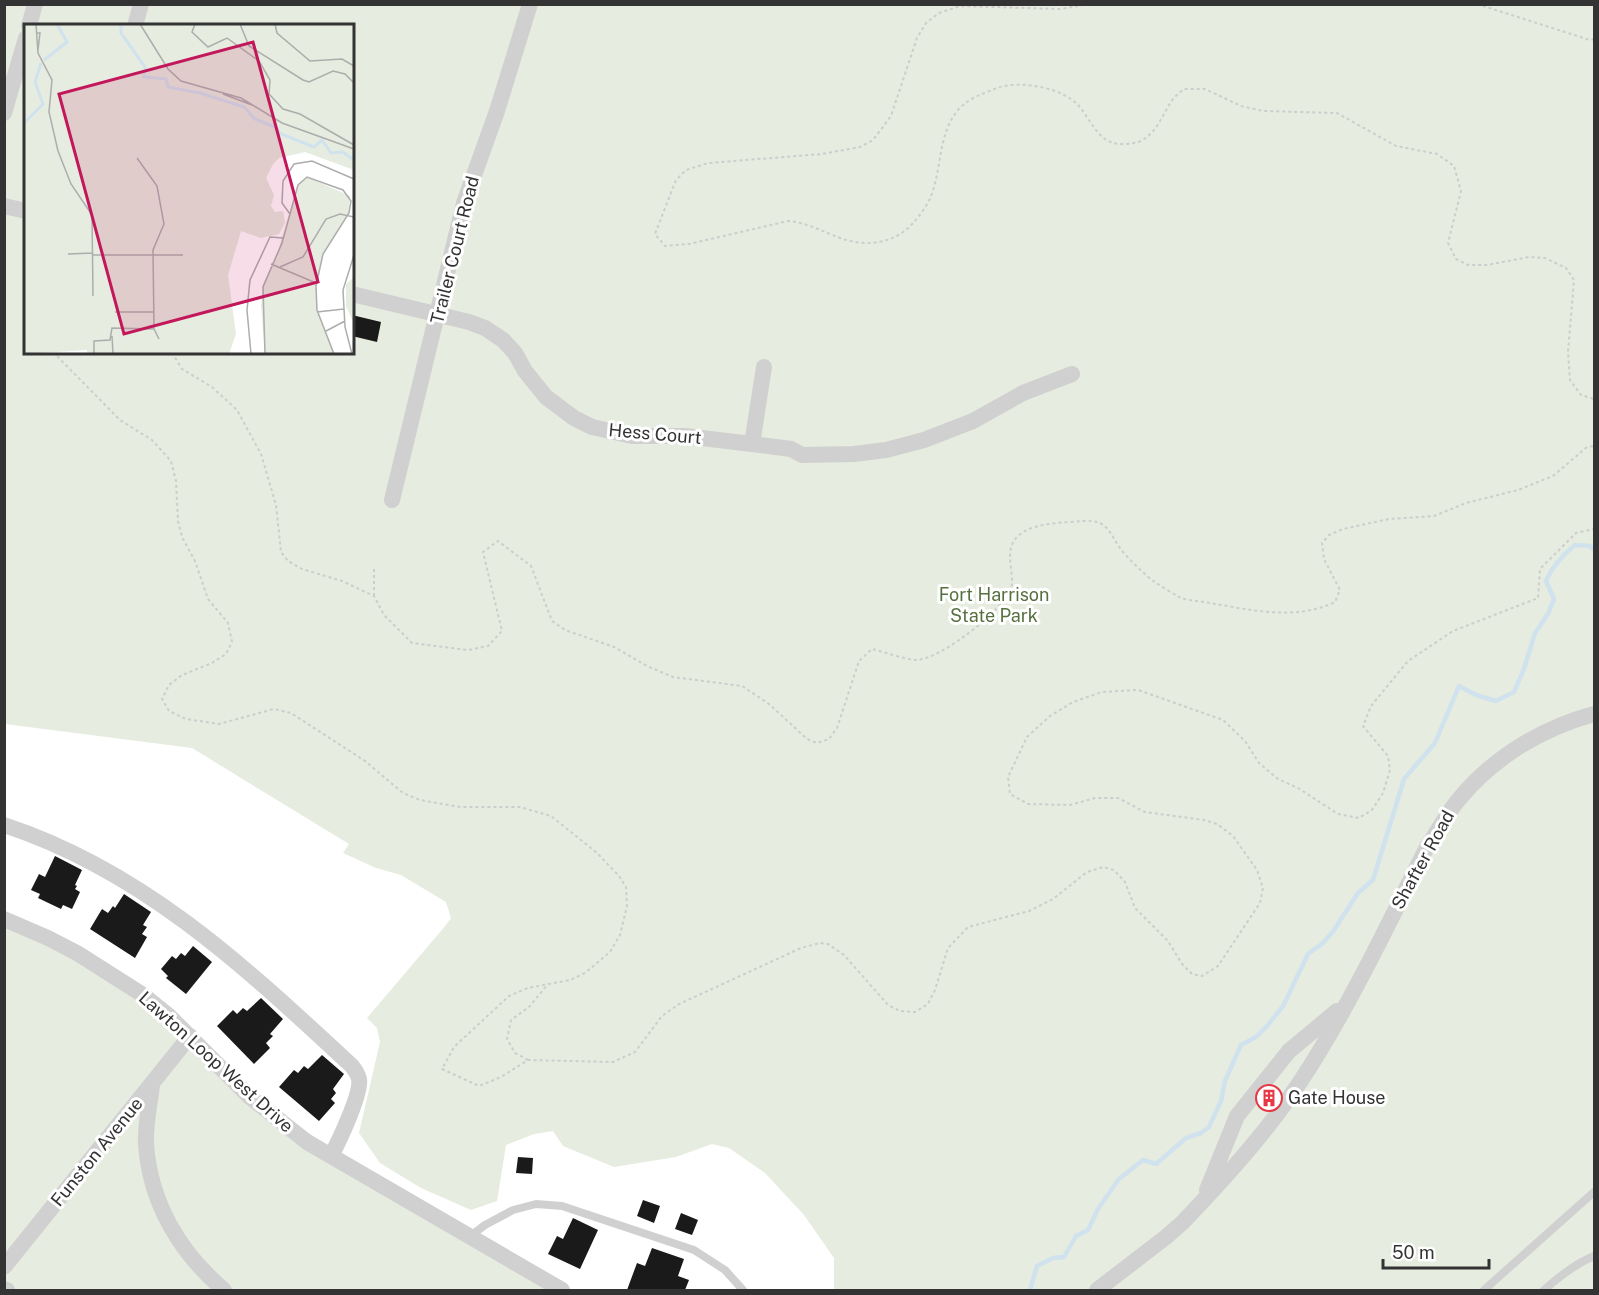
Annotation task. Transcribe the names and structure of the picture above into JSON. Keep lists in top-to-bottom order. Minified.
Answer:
{"streets":{"street":["Trailer Court Road","Hess Court","Shafter Road","Lawton Loop West Drive","Funston Avenue"]},"crossings":[["Trailer Court Road","Hess Court"],["Lawton Loop West Drive","Funston Avenue"]],"parks":["Fort Harrison State Park"],"places":{"building":["Gate House"]},"scale_bar":"50 m"}
